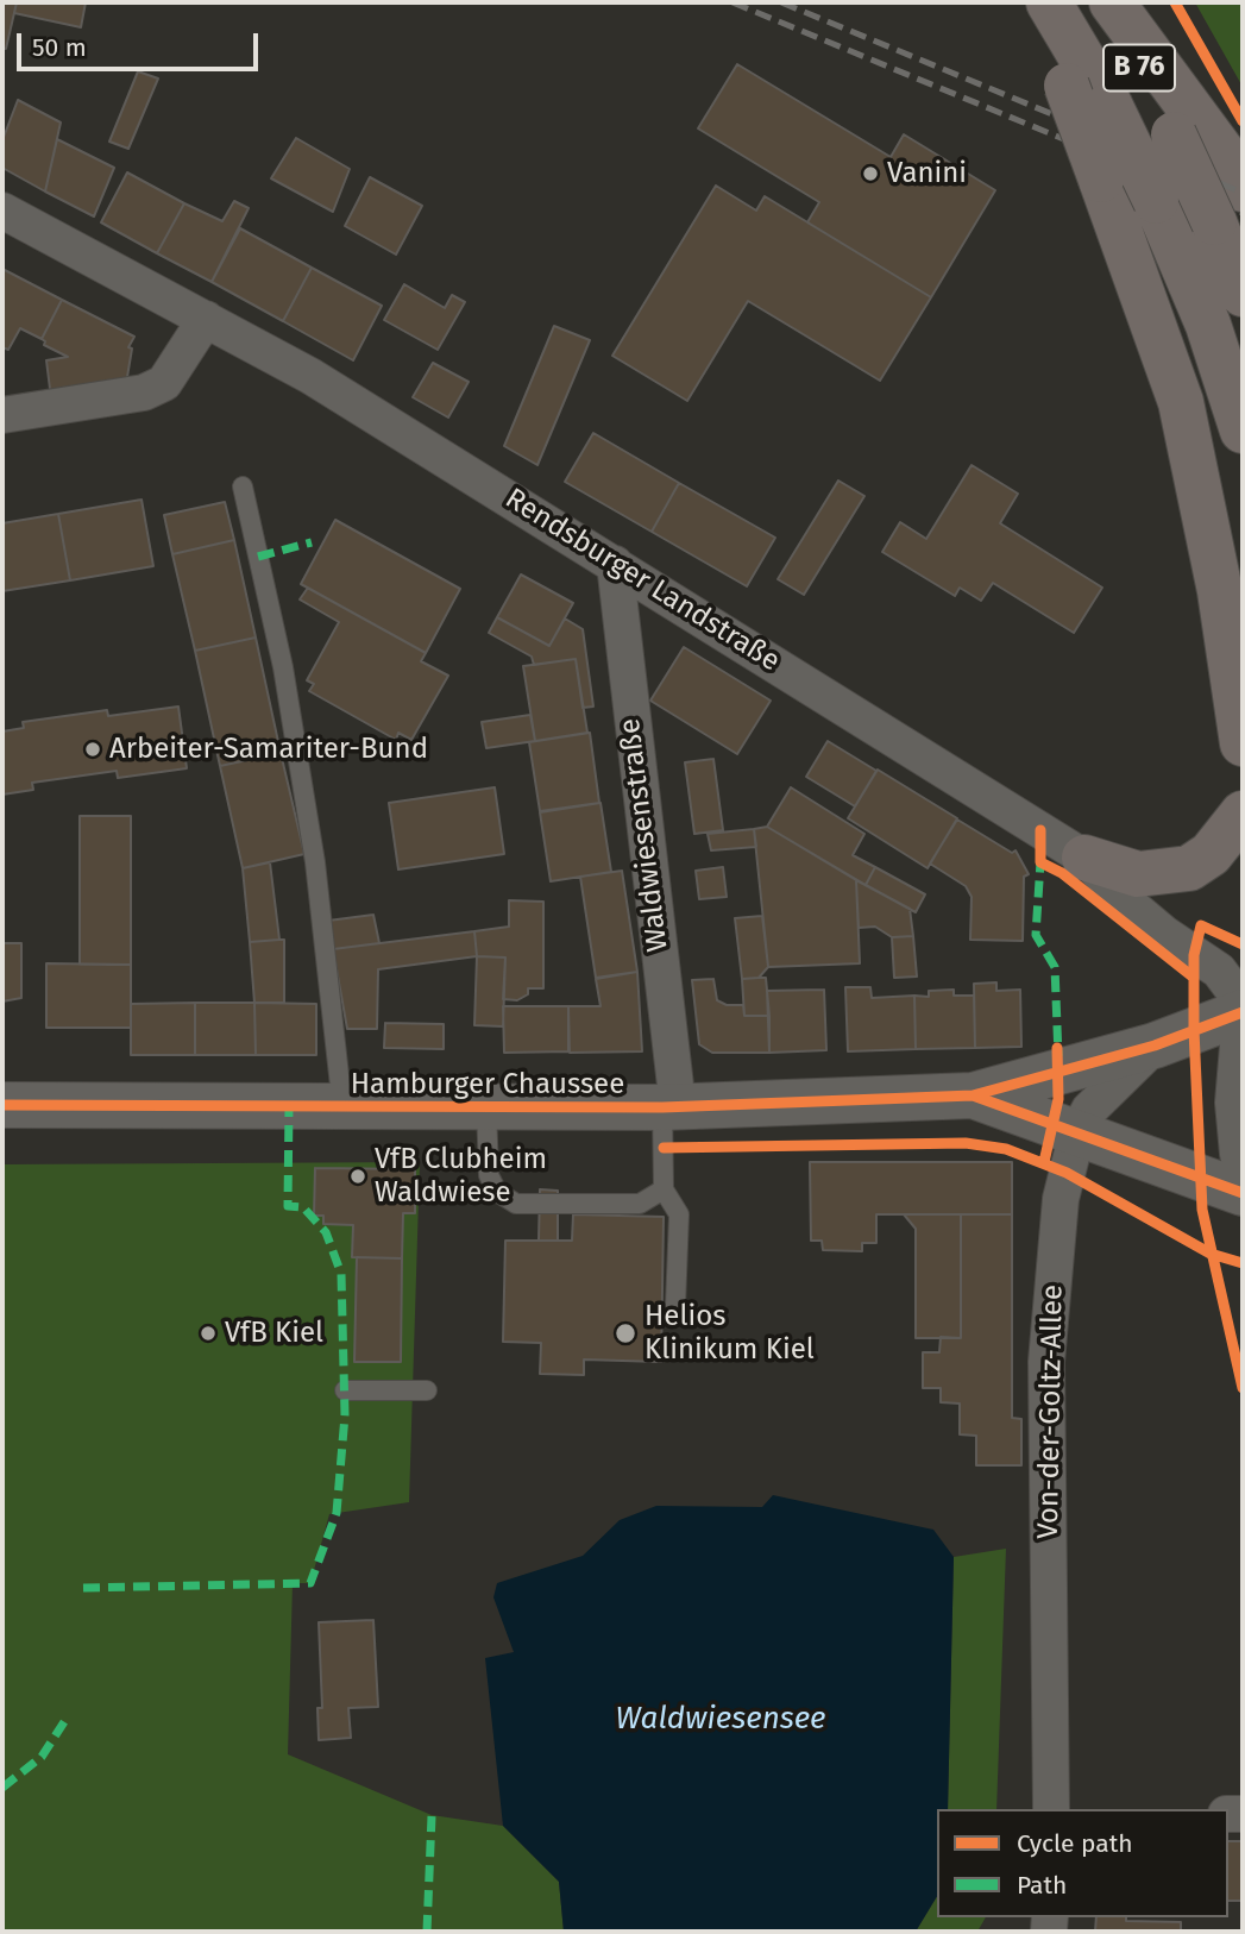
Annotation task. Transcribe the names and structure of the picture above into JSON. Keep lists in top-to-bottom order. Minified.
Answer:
{"streets":{"highway":["B 76"],"main road":["Hamburger Chaussee"],"street":["Rendsburger Landstraße","Waldwiesenstraße","Von-der-Goltz-Allee"]},"crossings":[["Rendsburger Landstraße","Waldwiesenstraße"],["Waldwiesenstraße","Hamburger Chaussee"],["Hamburger Chaussee","Von-der-Goltz-Allee"]],"water":["Waldwiesensee"],"places":["Vanini","Arbeiter-Samariter-Bund","VfB Clubheim Waldwiese","VfB Kiel","Helios Klinikum Kiel"],"legend":["Cycle path","Path"],"scale_bar":"50 m"}
